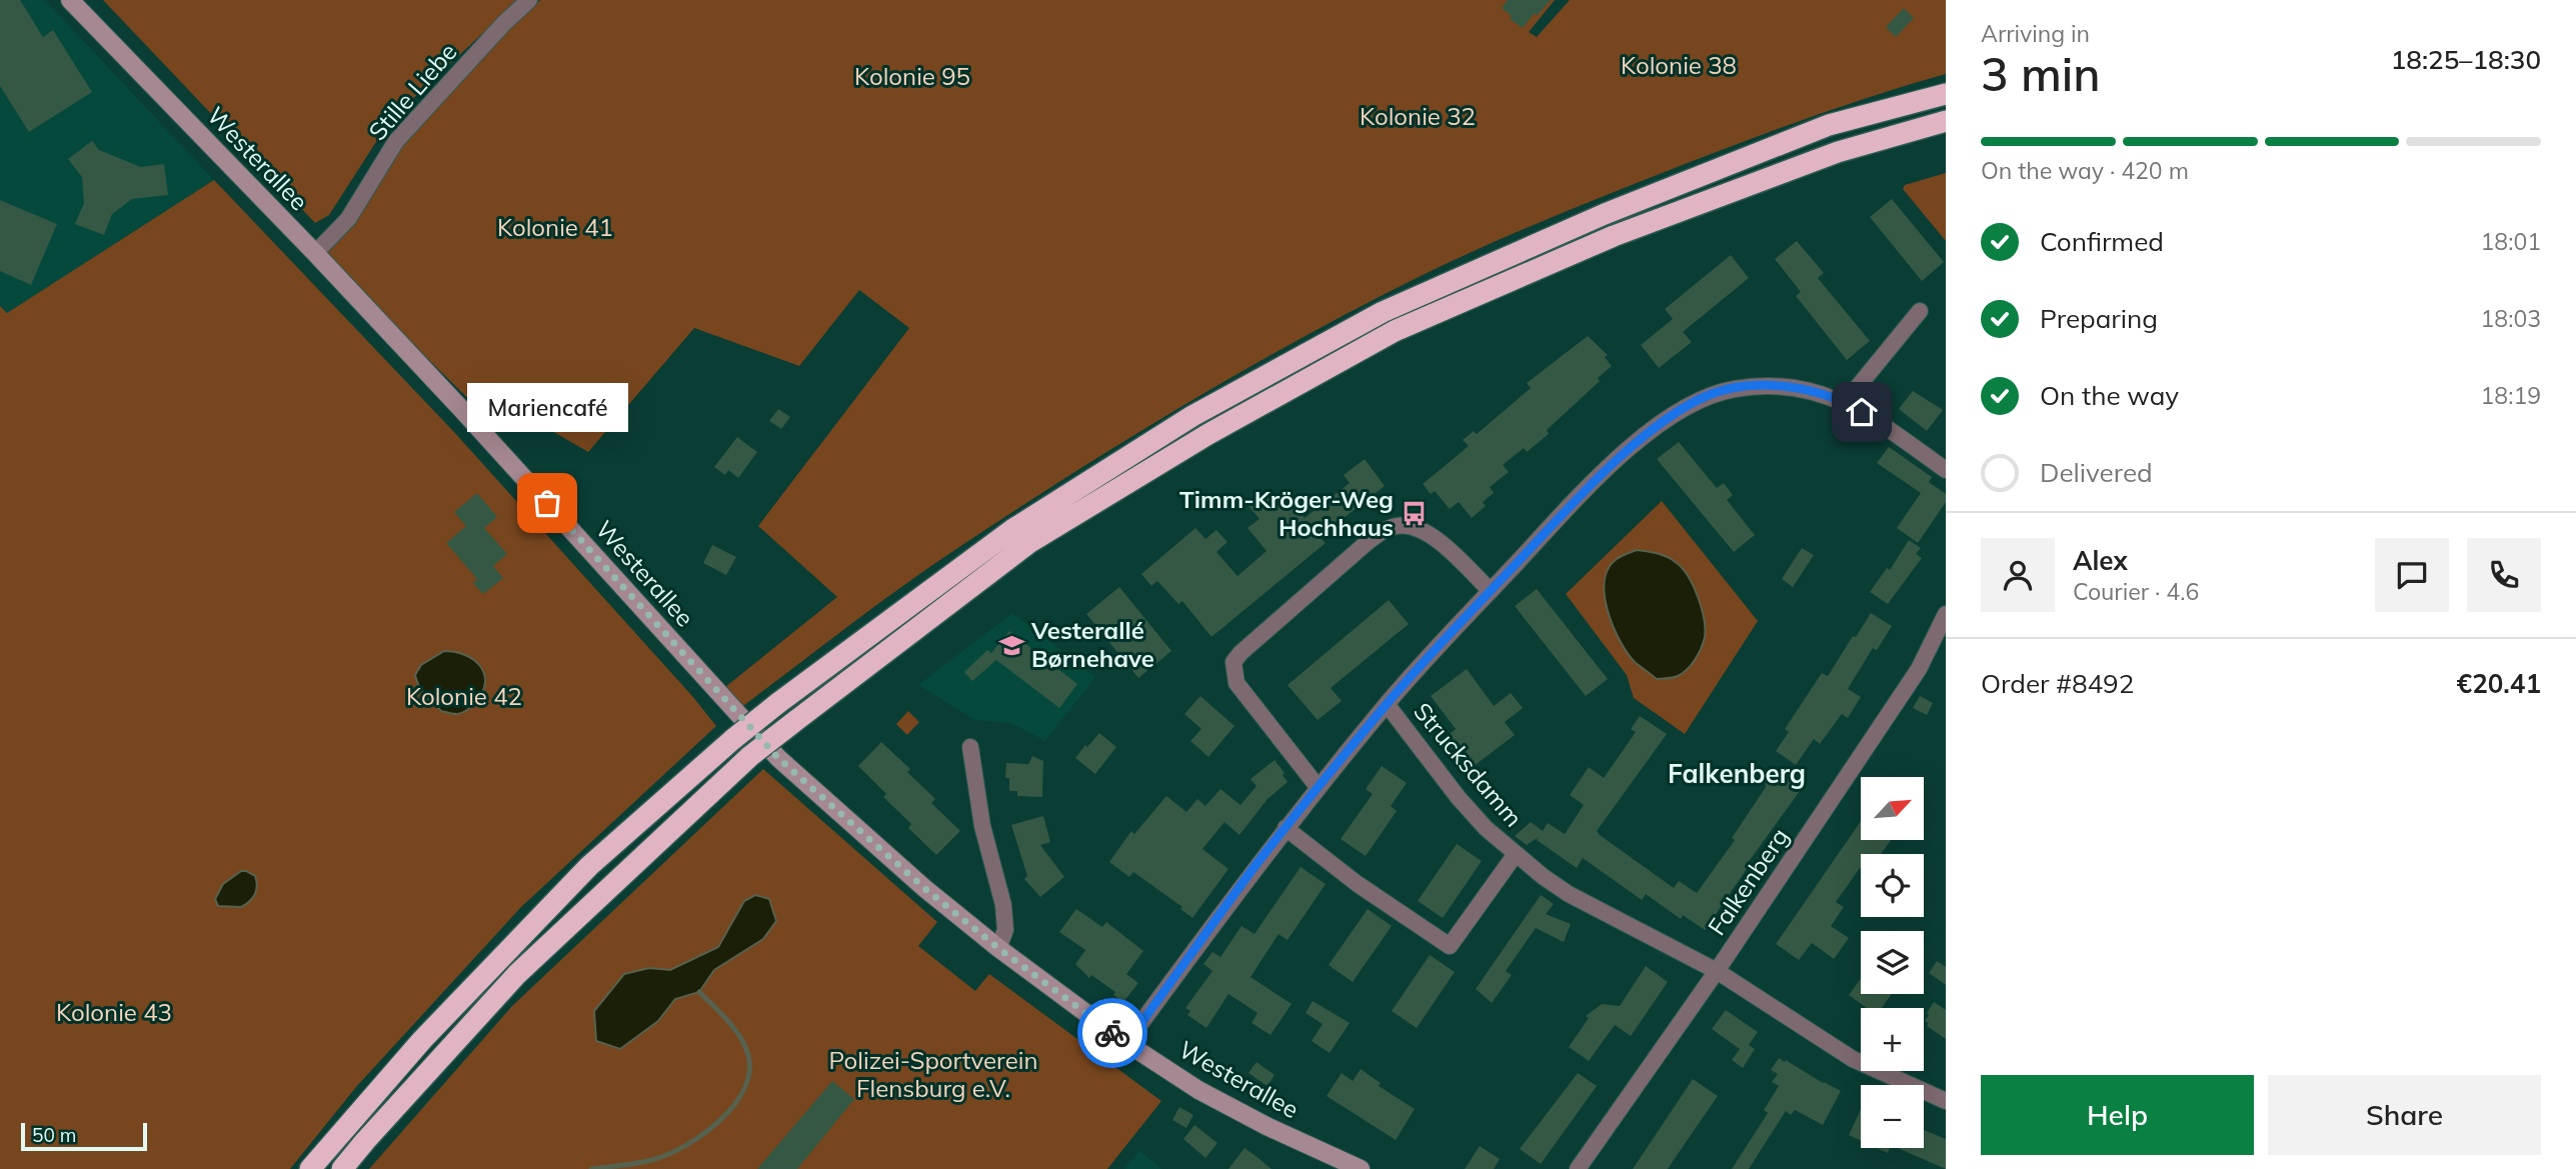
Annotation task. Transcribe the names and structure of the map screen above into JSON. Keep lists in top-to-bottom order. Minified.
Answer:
{"streets":{"street":["Stille Liebe","Westerallee","Strucksdamm","Falkenberg"]},"crossings":[["Stille Liebe","Westerallee"],["Strucksdamm","Falkenberg"]],"districts":["Falkenberg"],"parks":["Kolonie 38","Kolonie 95","Kolonie 32","Kolonie 41","Kolonie 42","Kolonie 43","Polizei-Sportverein Flensburg e.V."],"places":{"other":["Mariencafé"],"bus stop":["Timm-Kröger-Weg Hochhaus"],"school or university":["Vesterallé Børnehave"]},"scale_bar":"50 m","north":"top right","page":{"heading":["3 min","Arriving in","18:25–18:30"],"panel":["Alex","Courier · 4.6","Order #8492","€20.41"],"bar":"On the way · 420 m","list":[["Confirmed","18:01"],["Preparing","18:03"],["On the way","18:19"],"Delivered"],"bubble":"Mariencafé","map_buttons":["+","−"],"buttons":["Help","Share"],"scale":"50 m"}}
